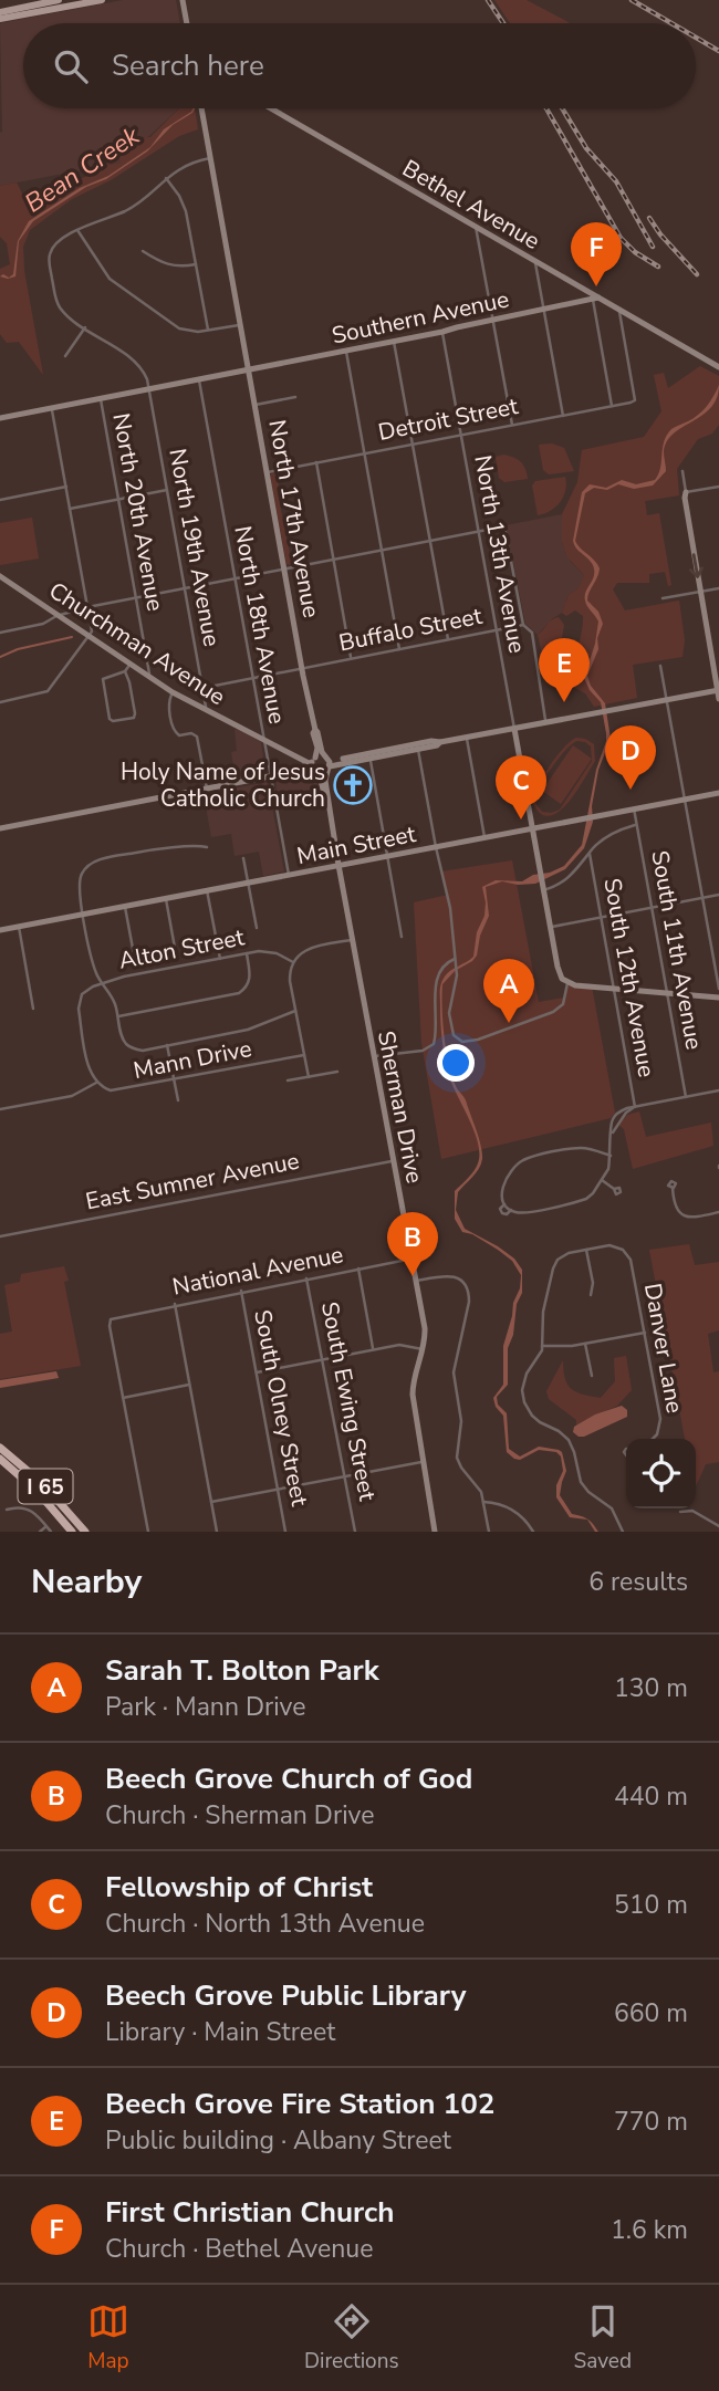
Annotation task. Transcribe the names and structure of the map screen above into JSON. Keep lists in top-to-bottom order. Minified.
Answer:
{"streets":{"highway":["I 65"],"main road":["Bethel Avenue","Southern Avenue","North 17th Avenue","North 13th Avenue","Churchman Avenue","Main Street","Sherman Drive"],"street":["Detroit Street","North 20th Avenue","North 19th Avenue","North 18th Avenue","Buffalo Street","Alton Street","South 11th Avenue","South 12th Avenue","Mann Drive","East Sumner Avenue","National Avenue","Danver Lane","South Ewing Street","South Olney Street"]},"crossings":[["Bethel Avenue","Southern Avenue"],["Bethel Avenue","Detroit Street"],["Southern Avenue","North 20th Avenue"],["Southern Avenue","North 17th Avenue"],["Southern Avenue","North 19th Avenue"],["Southern Avenue","North 13th Avenue"],["Southern Avenue","North 18th Avenue"],["Detroit Street","North 17th Avenue"],["Detroit Street","North 13th Avenue"],["North 20th Avenue","Churchman Avenue"],["North 17th Avenue","Buffalo Street"],["North 17th Avenue","Churchman Avenue"],["North 17th Avenue","Main Street"],["North 17th Avenue","Sherman Drive"],["North 19th Avenue","Buffalo Street"],["North 19th Avenue","Churchman Avenue"],["North 13th Avenue","Buffalo Street"],["North 13th Avenue","Main Street"],["North 18th Avenue","Buffalo Street"],["North 18th Avenue","Churchman Avenue"],["North 18th Avenue","Main Street"],["Main Street","South 11th Avenue"],["Main Street","Sherman Drive"],["Sherman Drive","East Sumner Avenue"],["Sherman Drive","National Avenue"],["National Avenue","South Ewing Street"],["National Avenue","South Olney Street"]],"water":["Bean Creek"],"places":{"church":["Holy Name of Jesus Catholic Church"]},"page":{"search":"Search here","pins":["F","E","D","C","A","B"],"heading":["Nearby","6 results"],"list":[{"mark":"A","name":"Sarah T. Bolton Park","note":"Park · Mann Drive","value":"130 m"},{"mark":"B","name":"Beech Grove Church of God","note":"Church · Sherman Drive","value":"440 m"},{"mark":"C","name":"Fellowship of Christ","note":"Church · North 13th Avenue","value":"510 m"},{"mark":"D","name":"Beech Grove Public Library","note":"Library · Main Street","value":"660 m"},{"mark":"E","name":"Beech Grove Fire Station 102","note":"Public building · Albany Street","value":"770 m"},{"mark":"F","name":"First Christian Church","note":"Church · Bethel Avenue","value":"1.6 km"}],"nav":["Map","Directions","Saved"]}}
